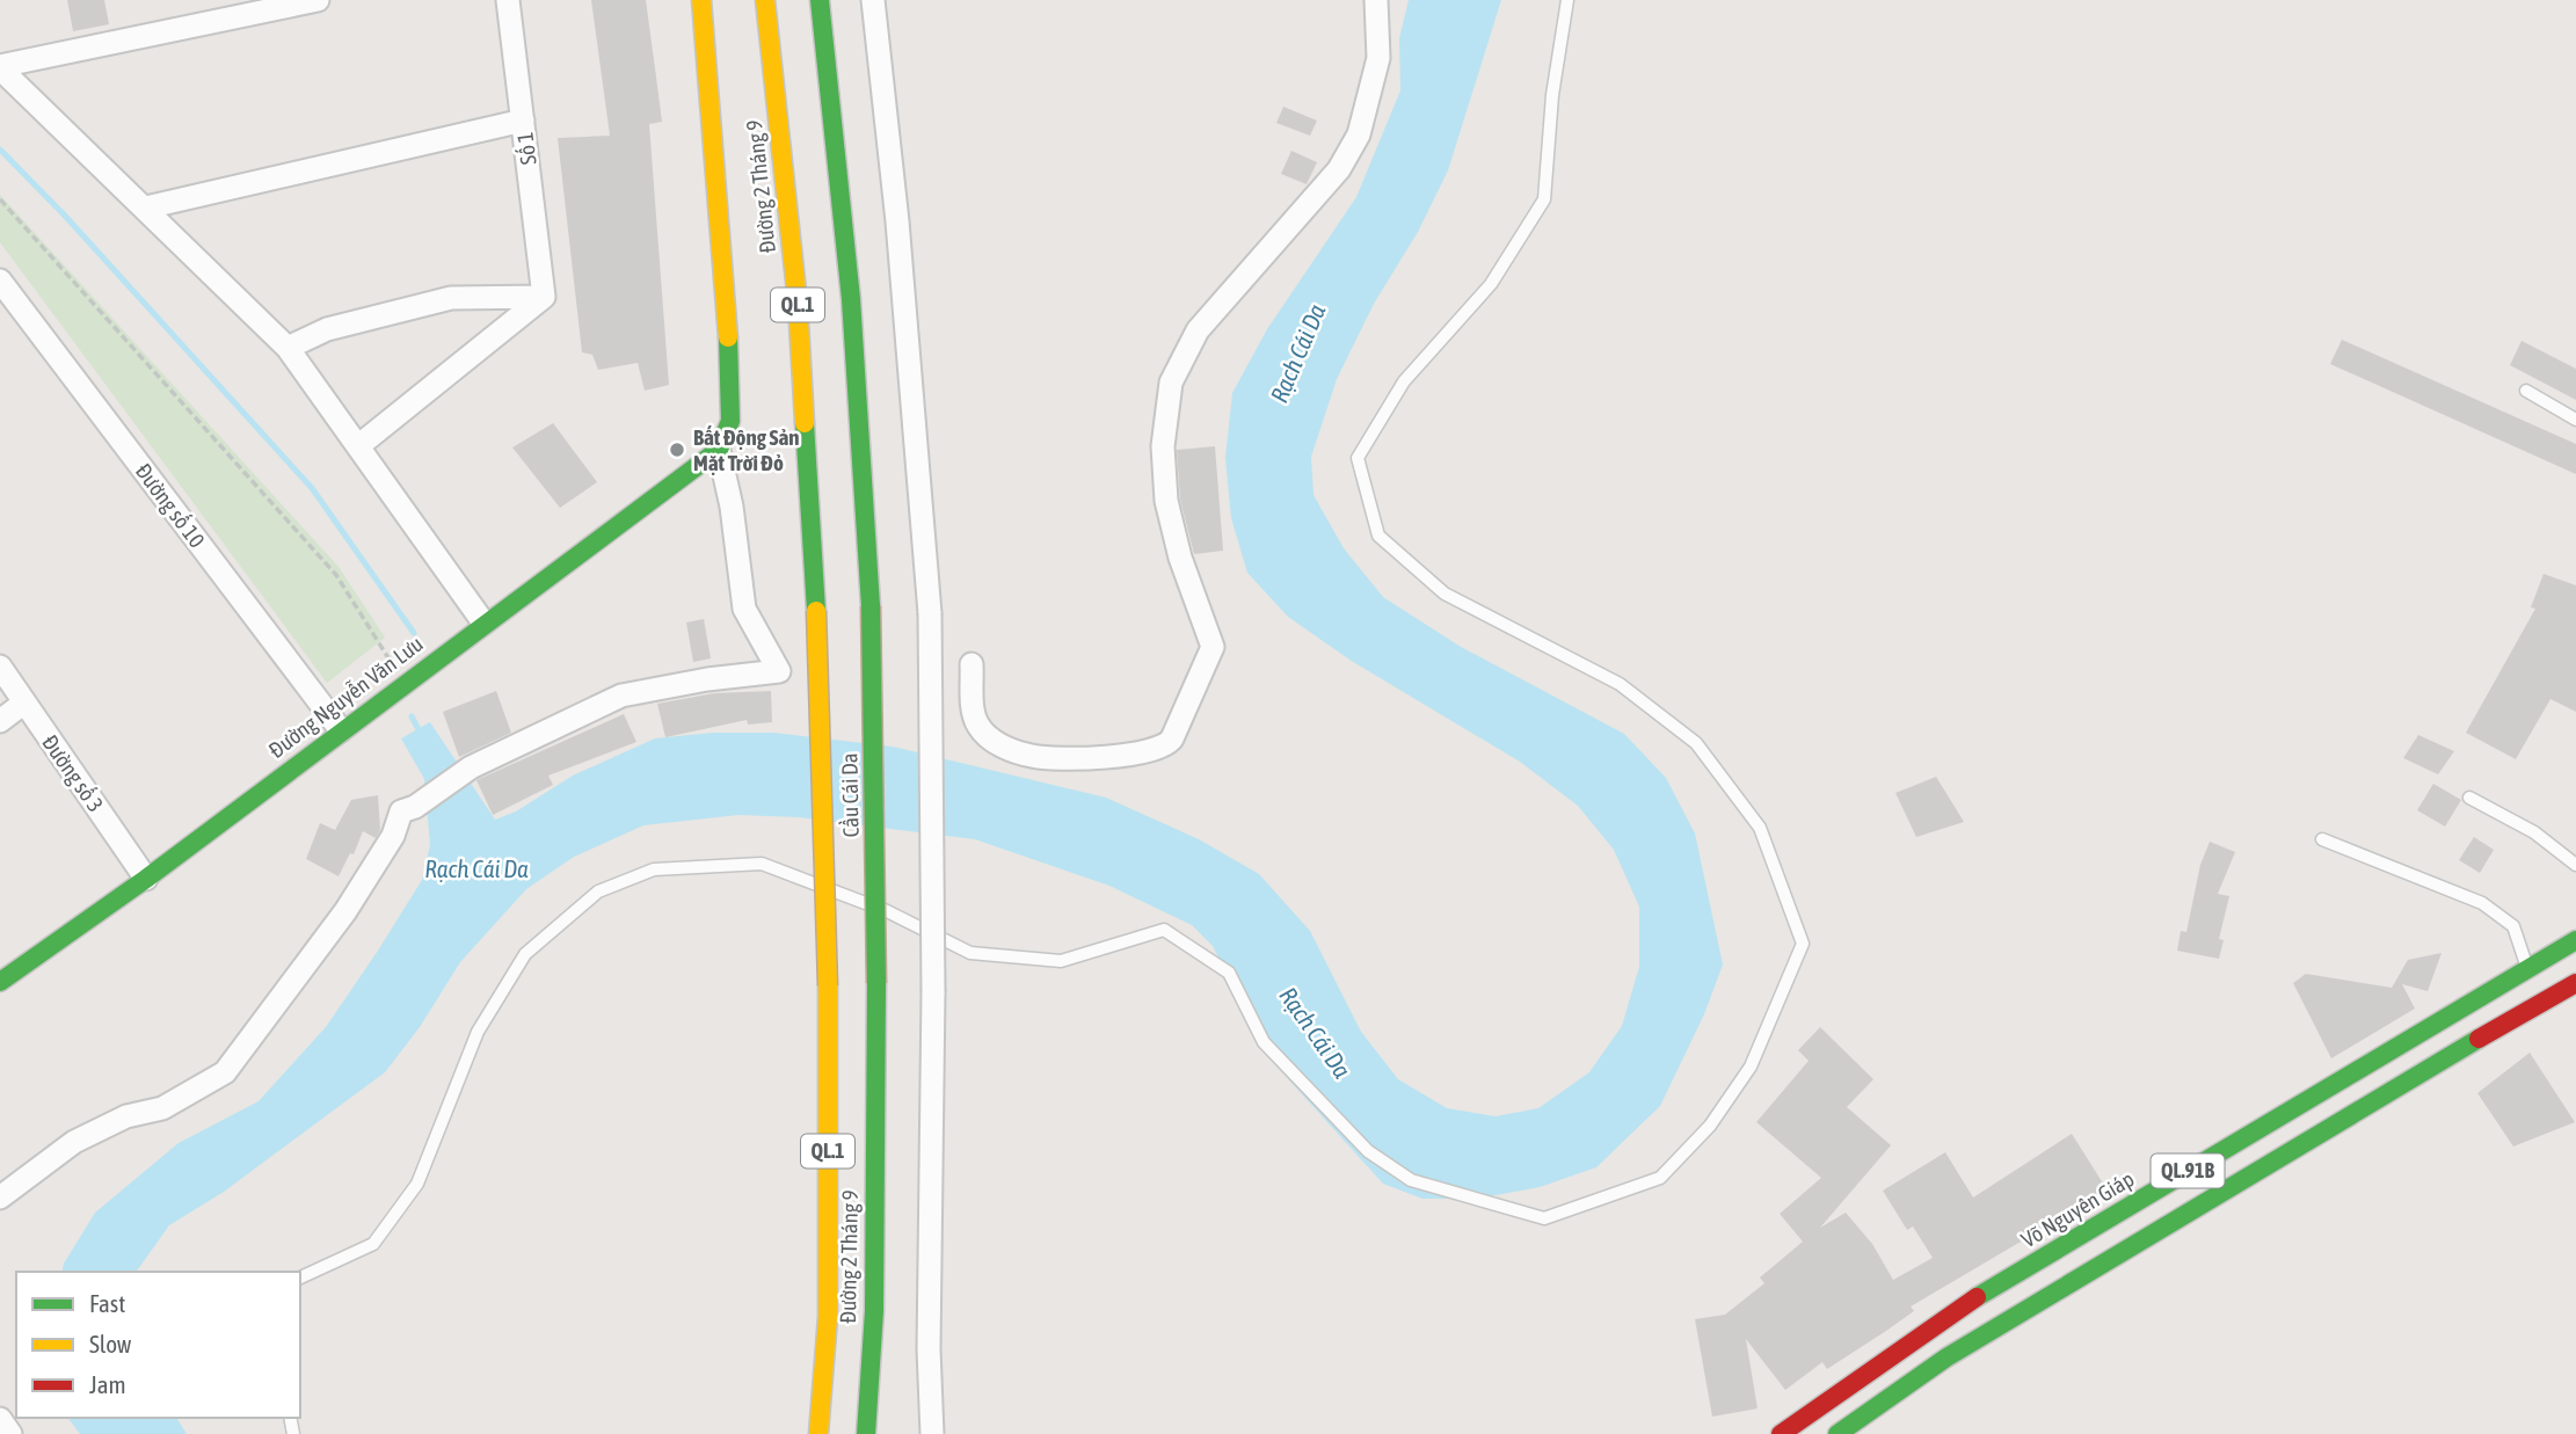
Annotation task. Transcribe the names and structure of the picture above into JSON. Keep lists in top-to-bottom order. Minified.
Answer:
{"streets":{"main road":["Đường 2 Tháng 9","QL.1","Đường Nguyễn Văn Lưu","Cầu Cái Da","QL.91B","Võ Nguyên Giáp"],"street":["Số 1","Đường số 10","Đường số 3"]},"crossings":[["Đường 2 Tháng 9","Cầu Cái Da"],["Đường số 10","Đường Nguyễn Văn Lưu"],["Đường Nguyễn Văn Lưu","Đường số 3"]],"water":["Rạch Cái Da"],"places":["Bất Động Sản Mặt Trời Đỏ"],"legend":["Fast","Slow","Jam"]}
